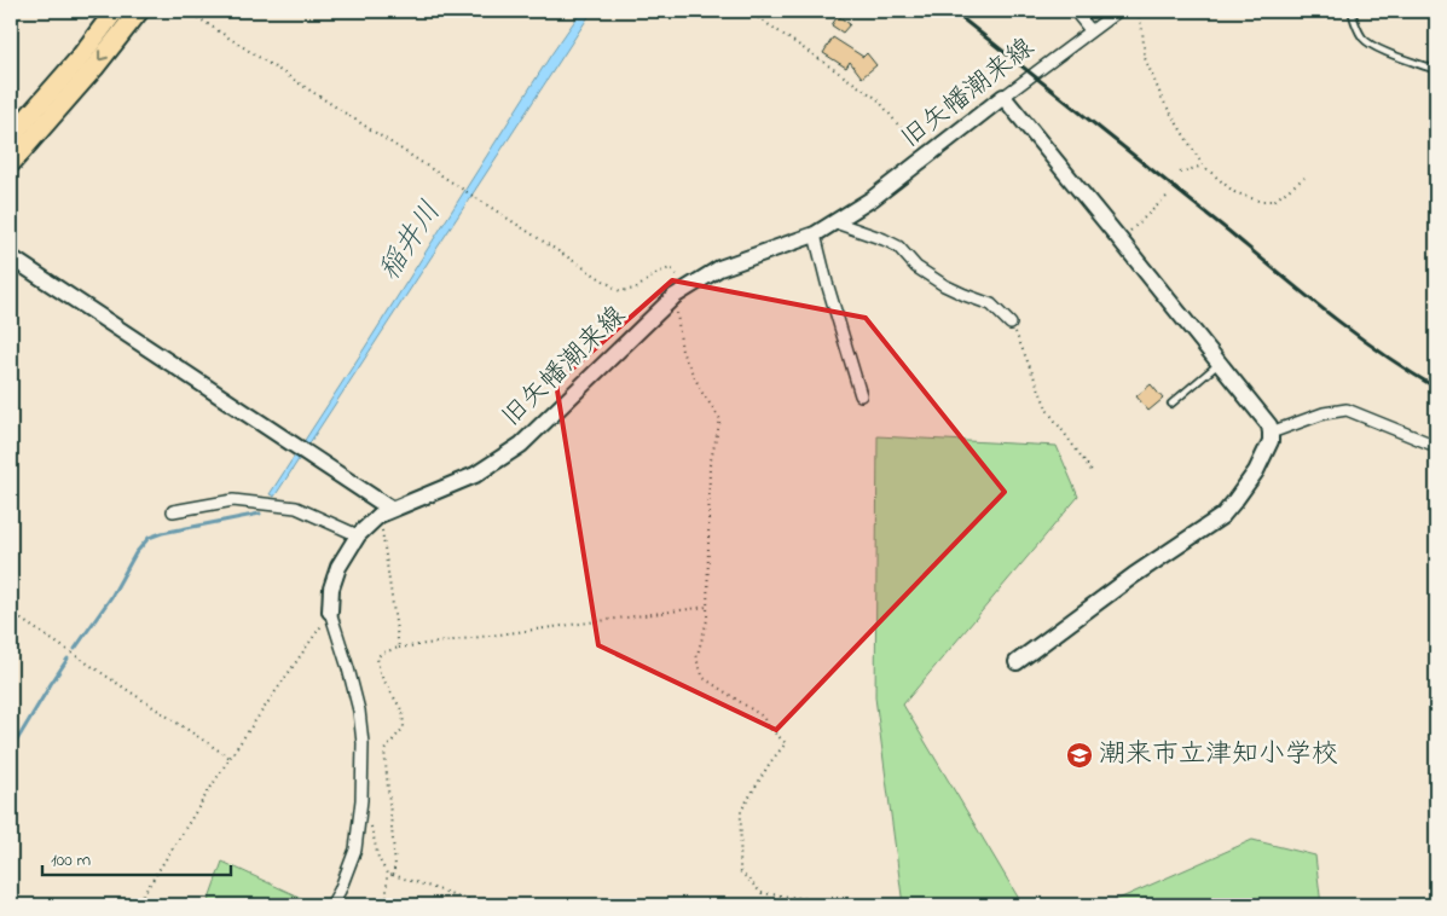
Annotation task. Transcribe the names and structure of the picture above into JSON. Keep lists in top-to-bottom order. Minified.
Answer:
{"streets":{"street":["旧矢幡潮来線"]},"water":["稲井川"],"places":{"school or university":["潮来市立津知小学校"]},"scale_bar":"100 m"}
